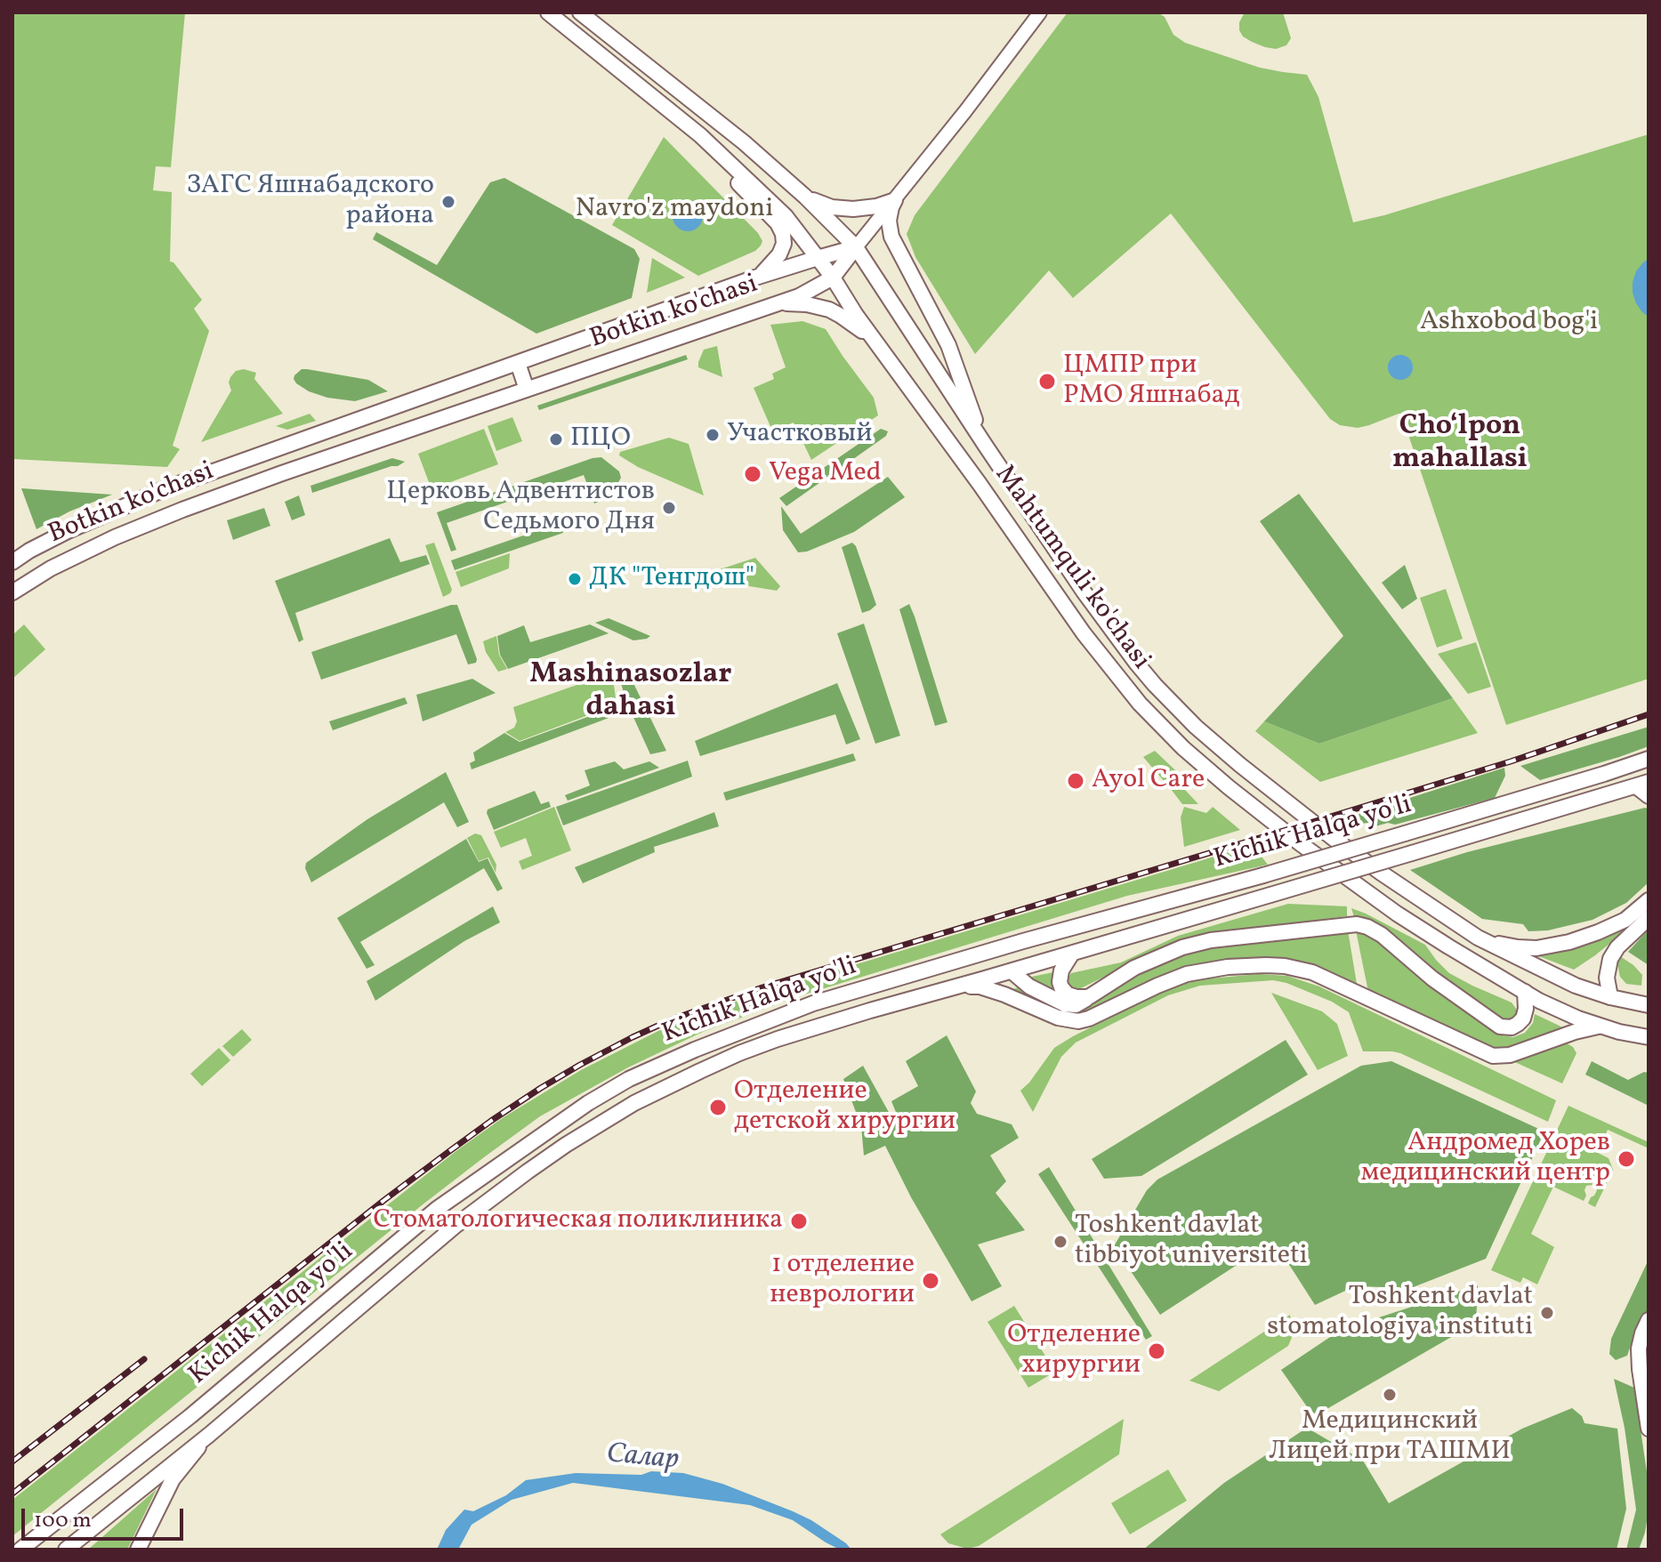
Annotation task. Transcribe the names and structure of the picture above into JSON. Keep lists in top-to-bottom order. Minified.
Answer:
{"streets":{"main road":["Botkin ko'chasi","Mahtumquli ko'chasi","Kichik Halqa yo'li"]},"crossings":[["Botkin ko'chasi","Mahtumquli ko'chasi"]],"districts":["Choʻlpon mahallasi","Mashinasozlar dahasi"],"water":["Салар"],"parks":["Navro'z maydoni","Ashxobod bog'i"],"places":["ЗАГС Яшнабадского района","ЦМПР при РМО Яшнабад","Участковый","ПЦО","Vega Med","Церковь Адвентистов Седьмого Дня","ДК \"Тенгдош\"","Ayol Care","Отделение детской хирургии","Андромед Хорев медицинский центр","Стоматологическая поликлиника","Toshkent davlat tibbiyot universiteti","1 отделение неврологии","Toshkent davlat stomatologiya instituti","Отделение хирургии","Медицинский Лицей при ТАШМИ"],"scale_bar":"100 m"}
